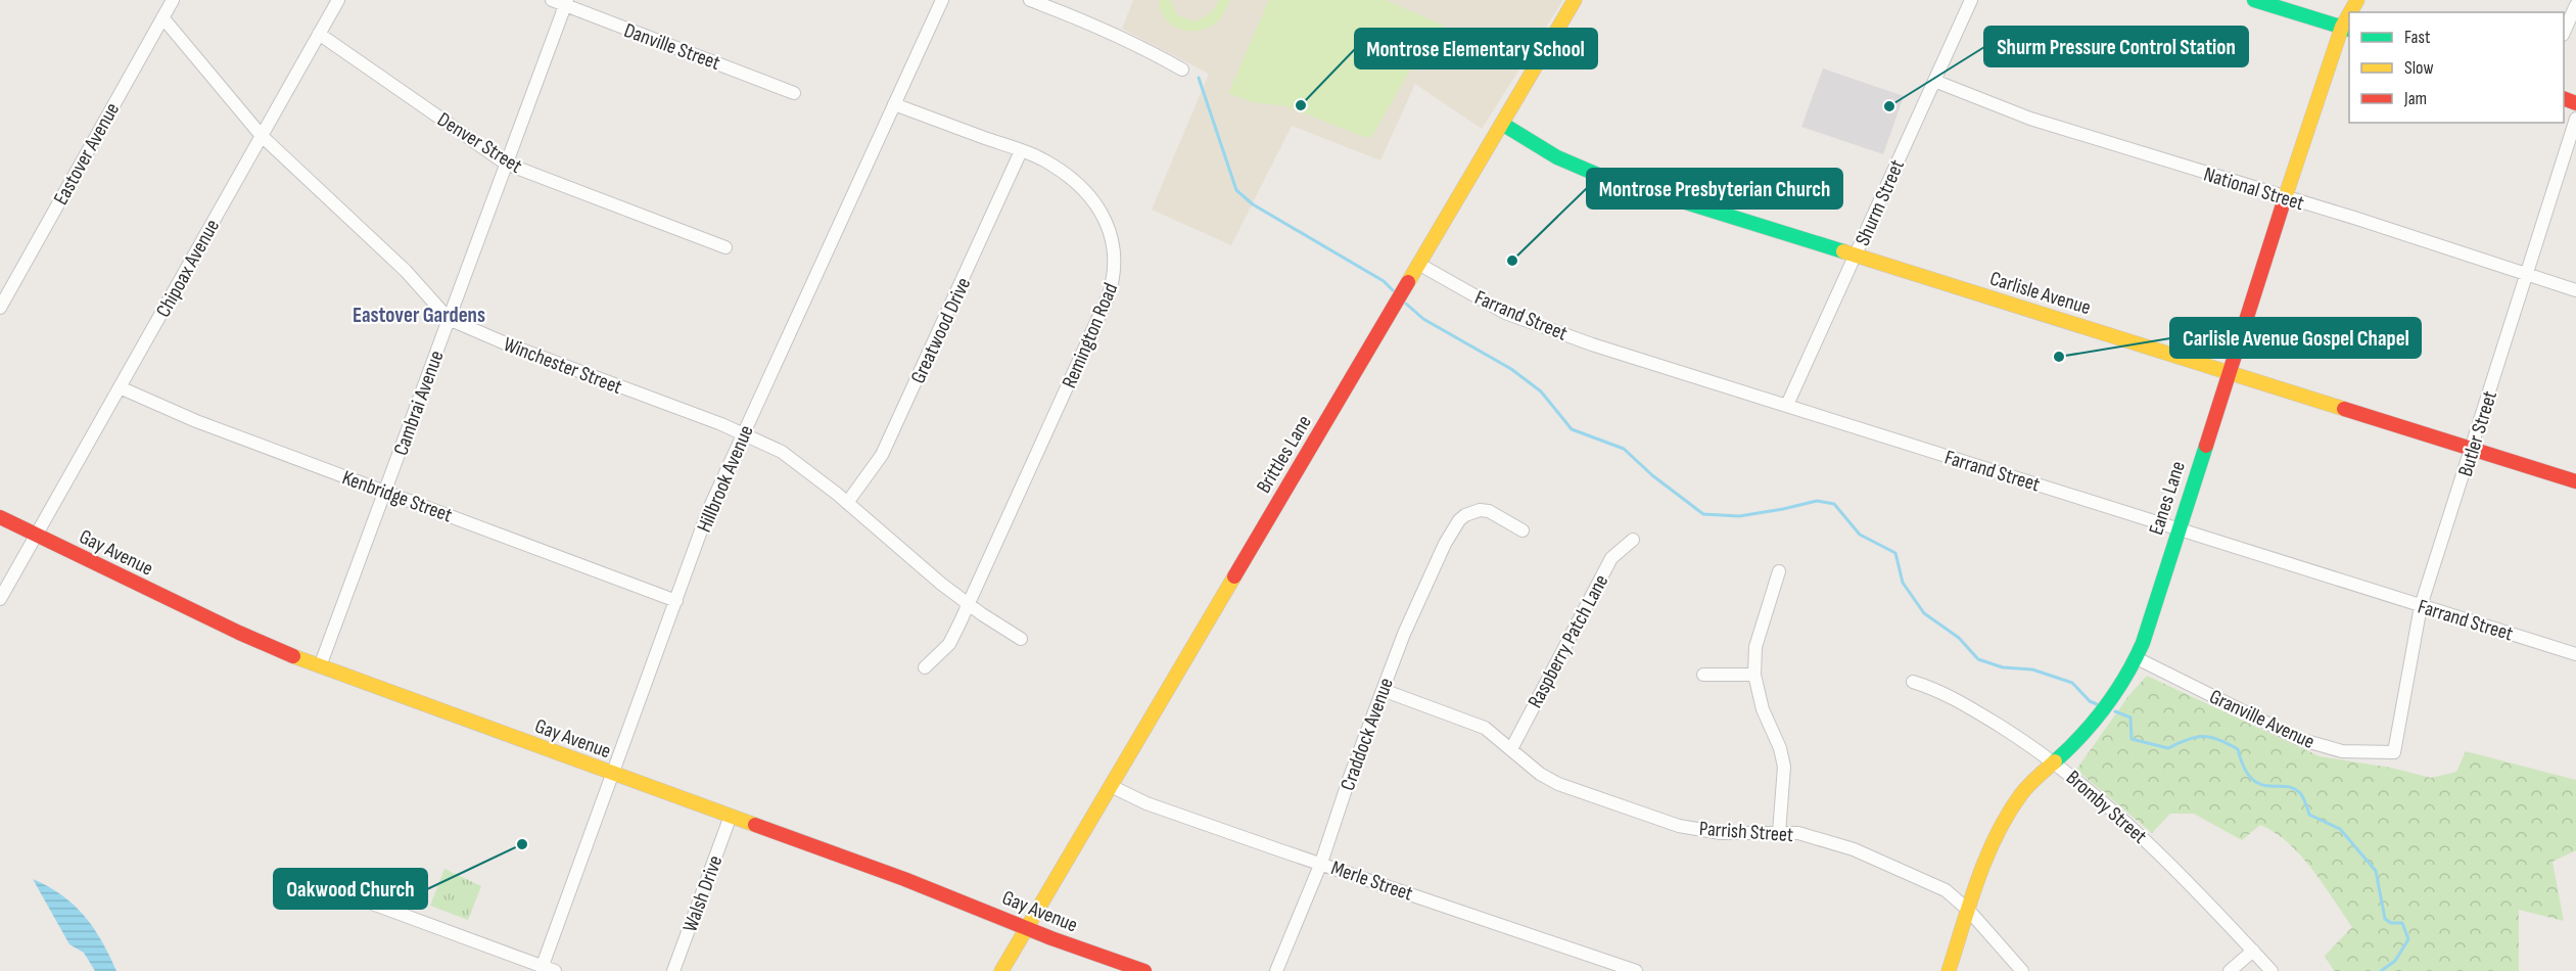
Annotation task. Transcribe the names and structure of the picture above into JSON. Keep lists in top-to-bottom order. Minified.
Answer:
{"streets":{"street":["Danville Street","Denver Street","Eastover Avenue","National Street","Shurm Street","Chipoax Avenue","Carlisle Avenue","Farrand Street","Greatwood Drive","Remington Road","Winchester Street","Cambrai Avenue","Butler Street","Brittles Lane","Hillbrook Avenue","Kenbridge Street","Eanes Lane","Gay Avenue","Raspberry Patch Lane","Granville Avenue","Craddock Avenue","Bromby Street","Parrish Street","Merle Street","Walsh Drive"]},"crossings":[["Danville Street","Cambrai Avenue"],["Denver Street","Chipoax Avenue"],["Denver Street","Cambrai Avenue"],["Eastover Avenue","Winchester Street"],["National Street","Shurm Street"],["National Street","Butler Street"],["National Street","Eanes Lane"],["Shurm Street","Carlisle Avenue"],["Shurm Street","Farrand Street"],["Chipoax Avenue","Winchester Street"],["Chipoax Avenue","Kenbridge Street"],["Chipoax Avenue","Gay Avenue"],["Carlisle Avenue","Butler Street"],["Carlisle Avenue","Brittles Lane"],["Carlisle Avenue","Eanes Lane"],["Farrand Street","Butler Street"],["Farrand Street","Brittles Lane"],["Farrand Street","Eanes Lane"],["Greatwood Drive","Remington Road"],["Greatwood Drive","Winchester Street"],["Remington Road","Winchester Street"],["Remington Road","Hillbrook Avenue"],["Winchester Street","Cambrai Avenue"],["Winchester Street","Hillbrook Avenue"],["Cambrai Avenue","Kenbridge Street"],["Cambrai Avenue","Gay Avenue"],["Butler Street","Granville Avenue"],["Brittles Lane","Gay Avenue"],["Brittles Lane","Merle Street"],["Hillbrook Avenue","Kenbridge Street"],["Hillbrook Avenue","Gay Avenue"],["Eanes Lane","Granville Avenue"],["Eanes Lane","Bromby Street"],["Eanes Lane","Parrish Street"],["Gay Avenue","Walsh Drive"],["Raspberry Patch Lane","Parrish Street"],["Craddock Avenue","Parrish Street"],["Craddock Avenue","Merle Street"]],"districts":["Eastover Gardens"],"places":["Montrose Elementary School","Shurm Pressure Control Station","Montrose Presbyterian Church","Carlisle Avenue Gospel Chapel","Oakwood Church"],"legend":["Fast","Slow","Jam"]}
